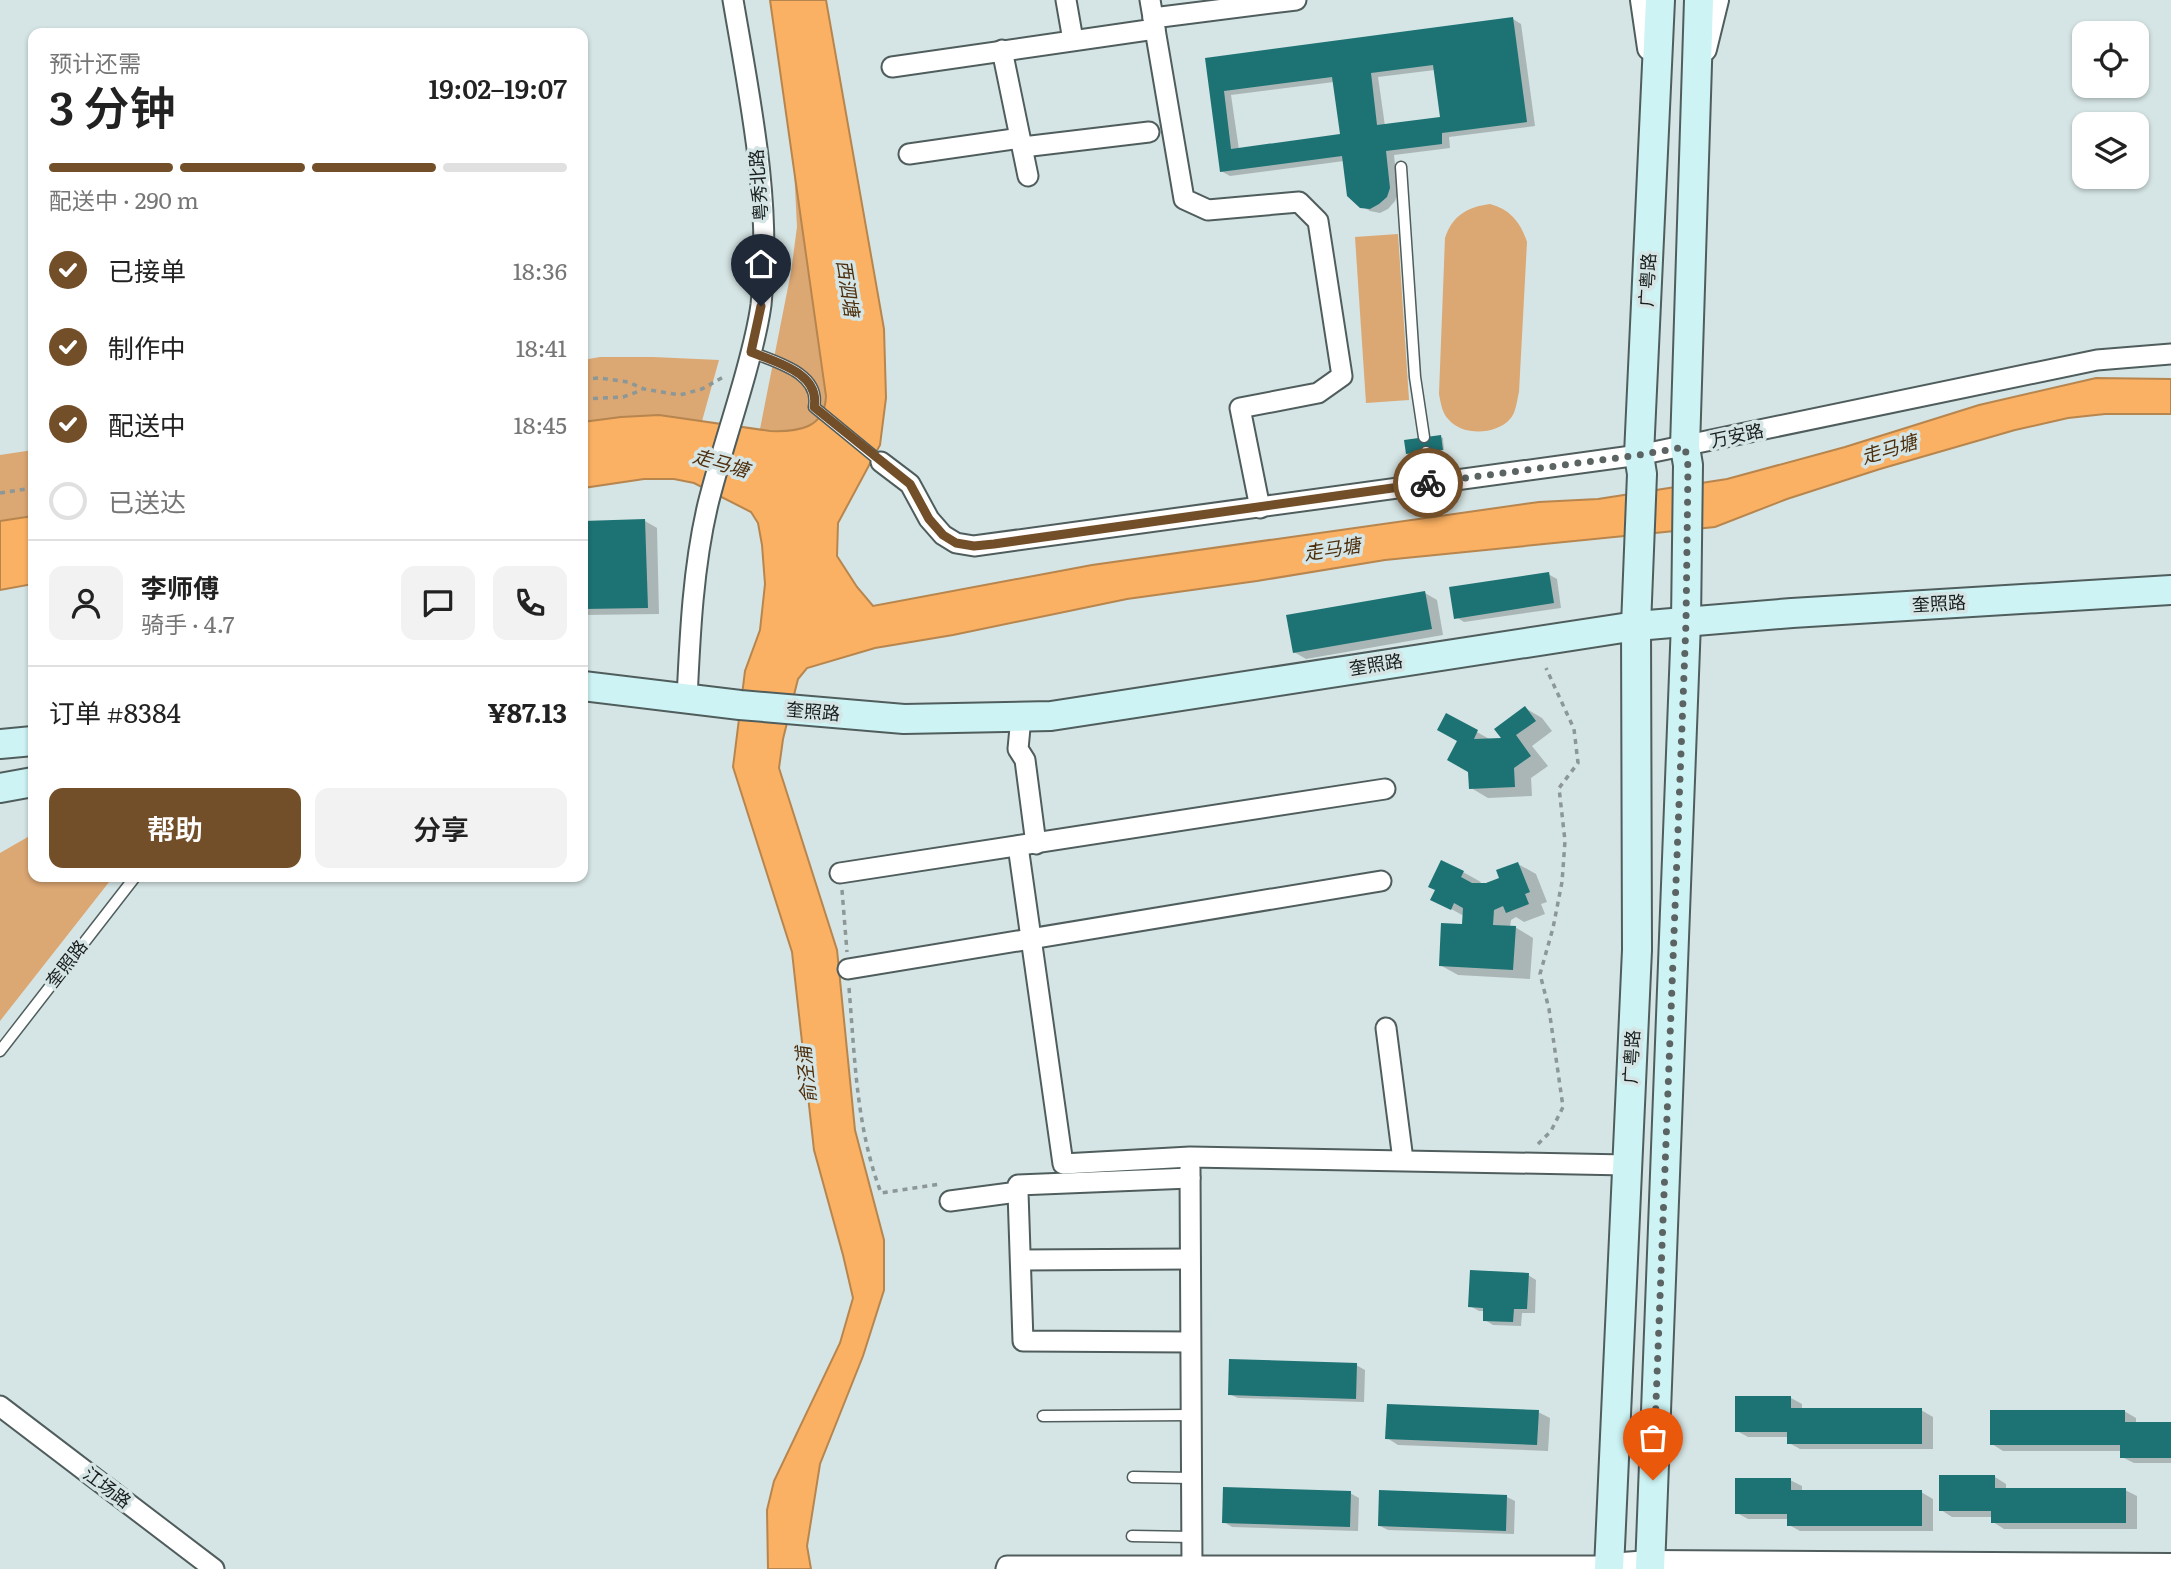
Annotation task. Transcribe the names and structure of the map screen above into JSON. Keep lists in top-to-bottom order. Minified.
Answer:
{"streets":{"main road":["广粤路","奎照路"],"street":["粤秀北路","万安路","江场路"]},"crossings":[["粤秀北路","万安路"],["粤秀北路","奎照路"],["广粤路","万安路"],["广粤路","奎照路"]],"water":["西泗塘","走马塘","俞泾浦"],"page":{"heading":["3 分钟","预计还需","19:02–19:07"],"panel":["李师傅","骑手 · 4.7","订单 #8384","¥87.13"],"bar":"配送中 · 290 m","list":[["已接单","18:36"],["制作中","18:41"],["配送中","18:45"],"已送达"],"buttons":["帮助","分享"]}}
